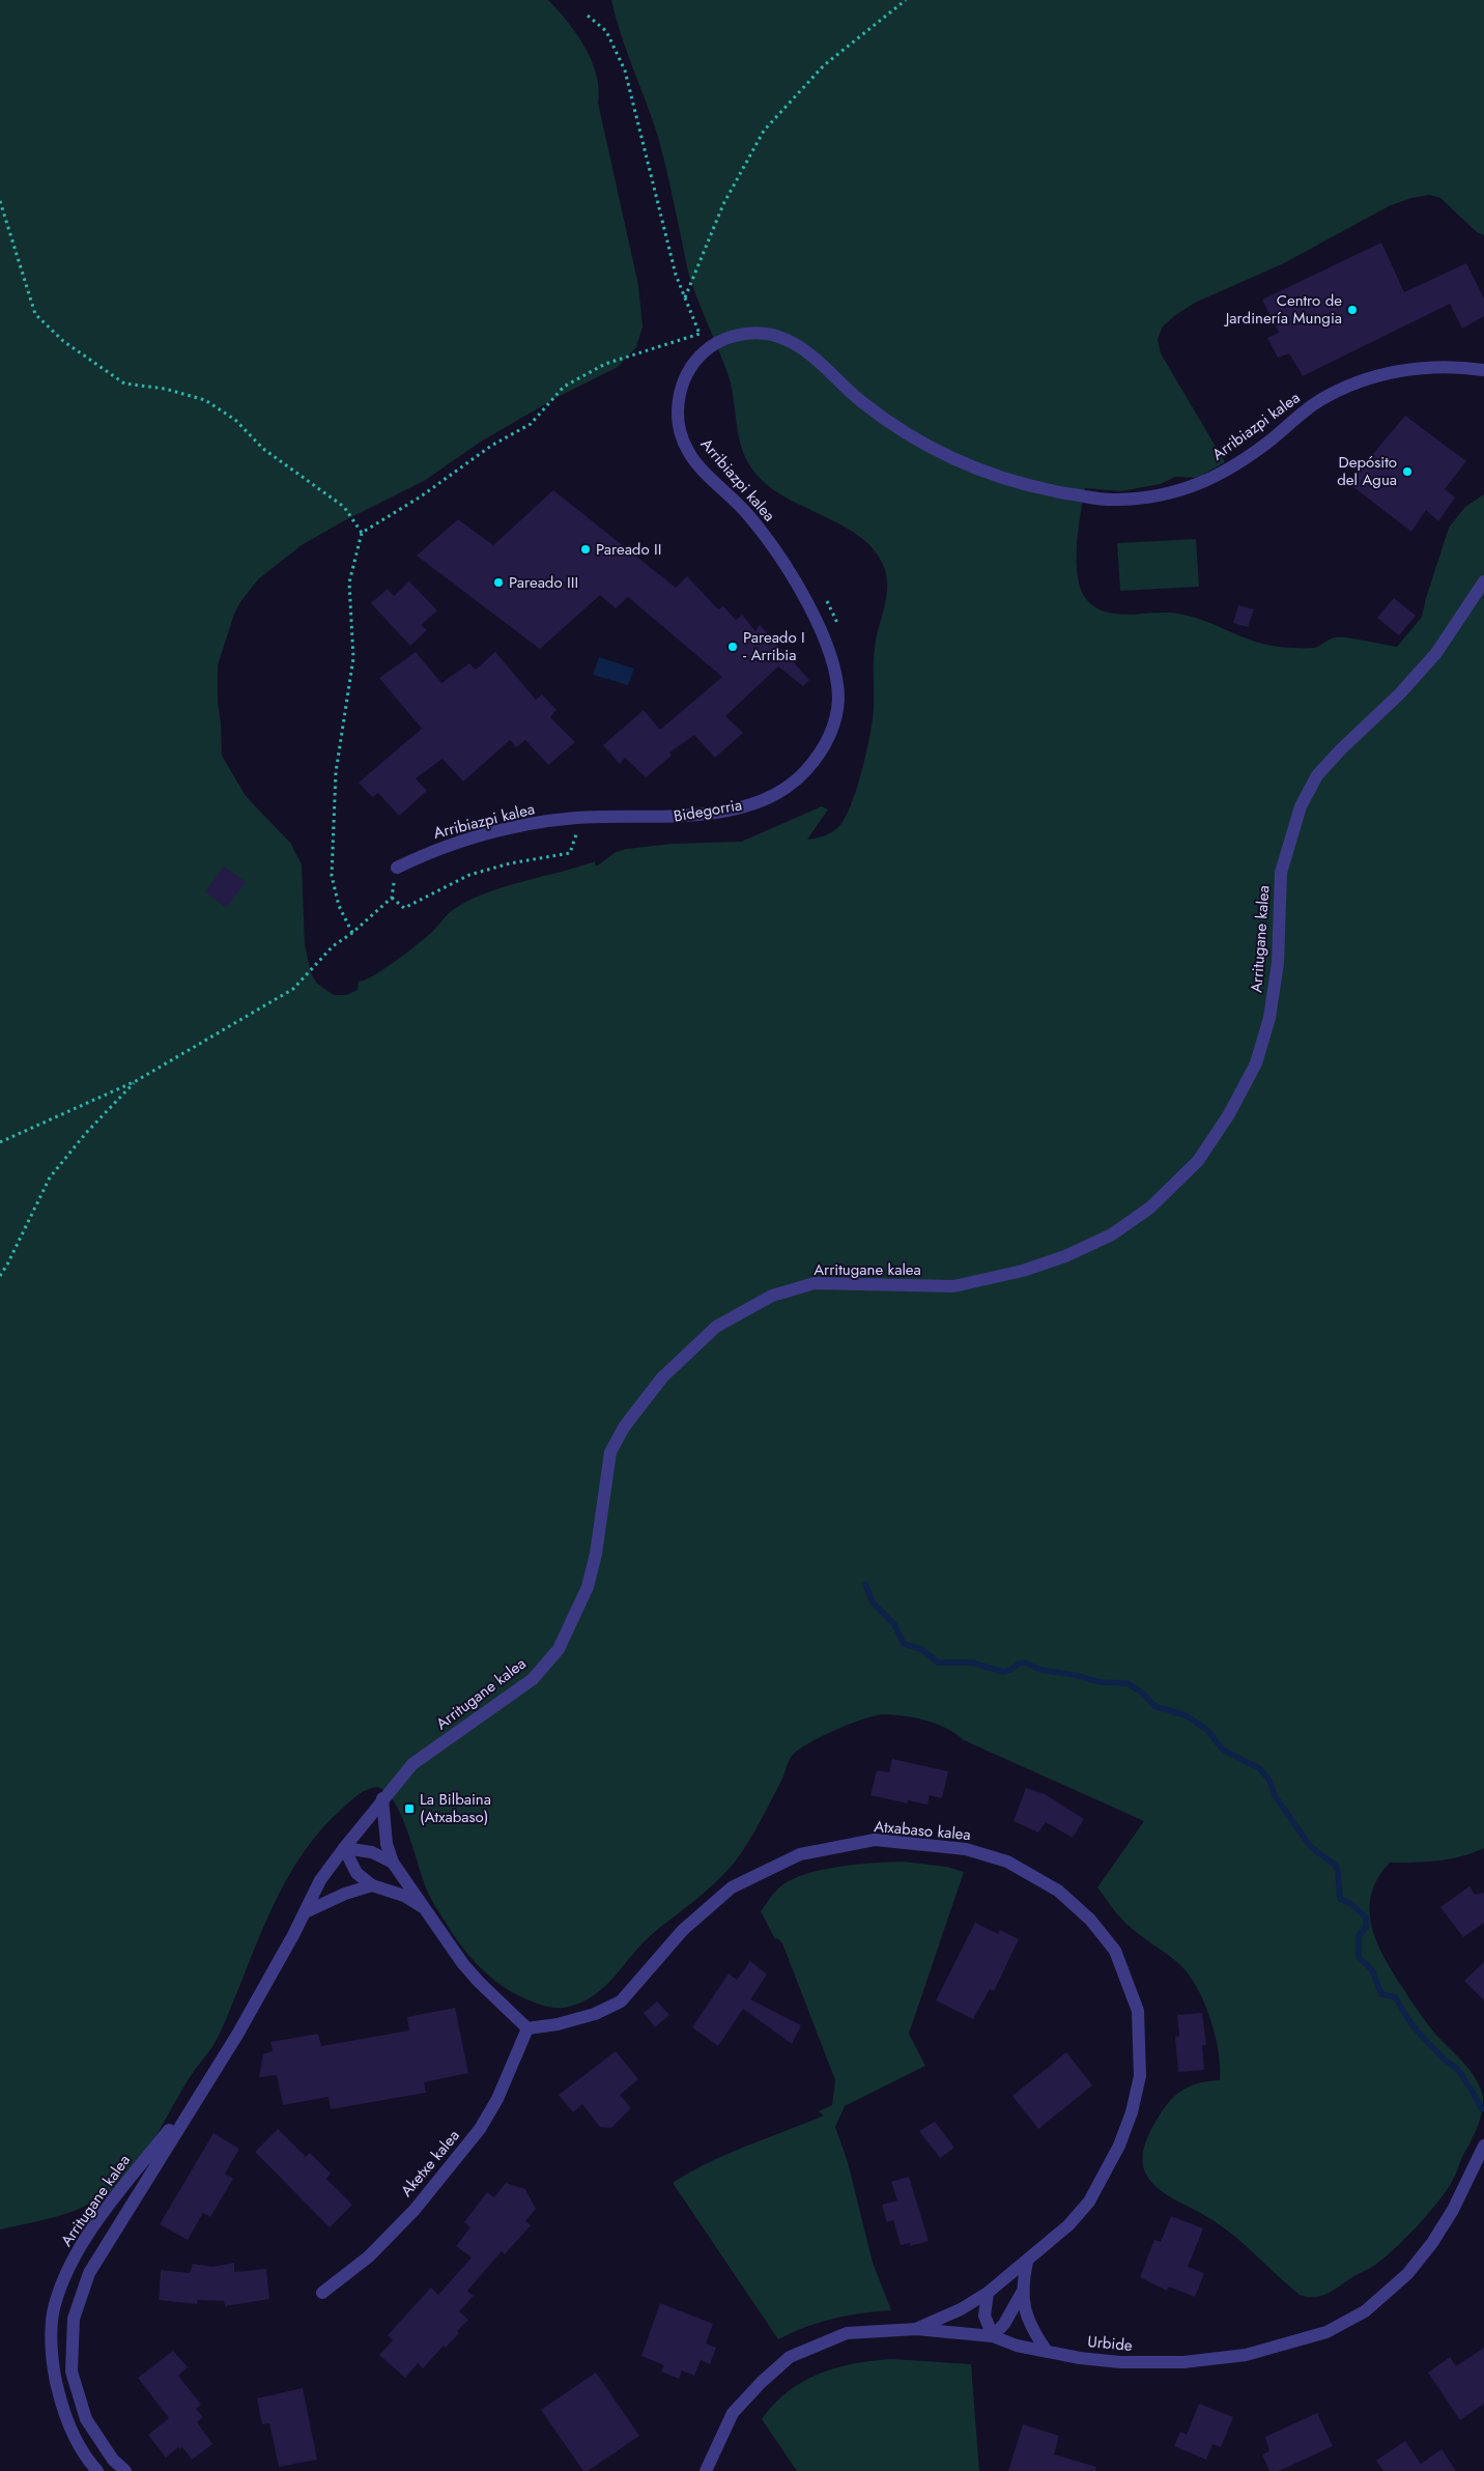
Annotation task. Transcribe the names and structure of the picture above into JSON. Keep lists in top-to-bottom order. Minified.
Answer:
{"streets":{"street":["Arribiazpi kalea","Arritugane kalea","Atxabaso kalea","Aketxe kalea","Urbide"]},"crossings":[["Atxabaso kalea","Aketxe kalea"],["Atxabaso kalea","Urbide"]],"places":{"other":["Centro de Jardinería Mungia","Depósito del Agua","Pareado II","Pareado III","Pareado I - Arribia"],"transit":["La Bilbaina (Atxabaso)"]}}
